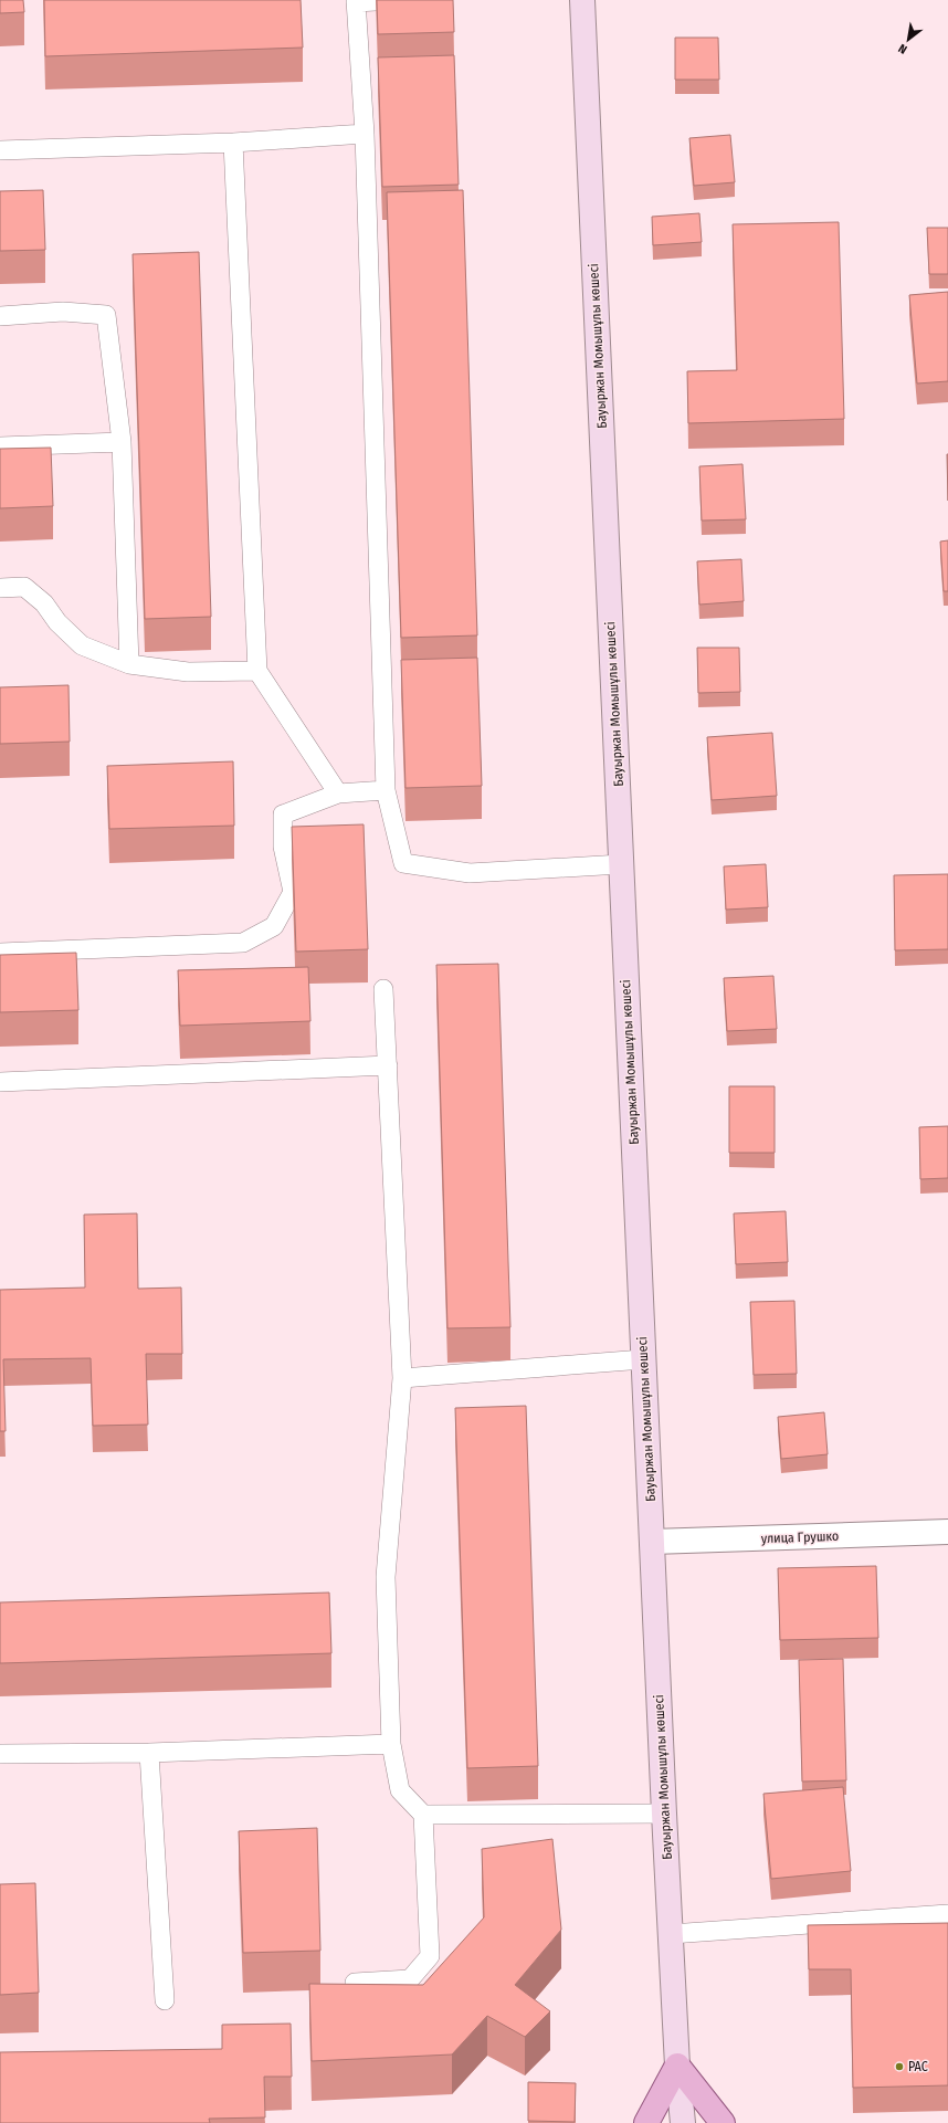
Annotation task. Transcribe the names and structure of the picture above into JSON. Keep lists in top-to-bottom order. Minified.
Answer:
{"streets":{"street":["Бауыржан Момышұлы көшесі","улица Грушко"]},"crossings":[["Бауыржан Момышұлы көшесі","улица Грушко"]],"places":["РАС"],"north":"bottom left"}
